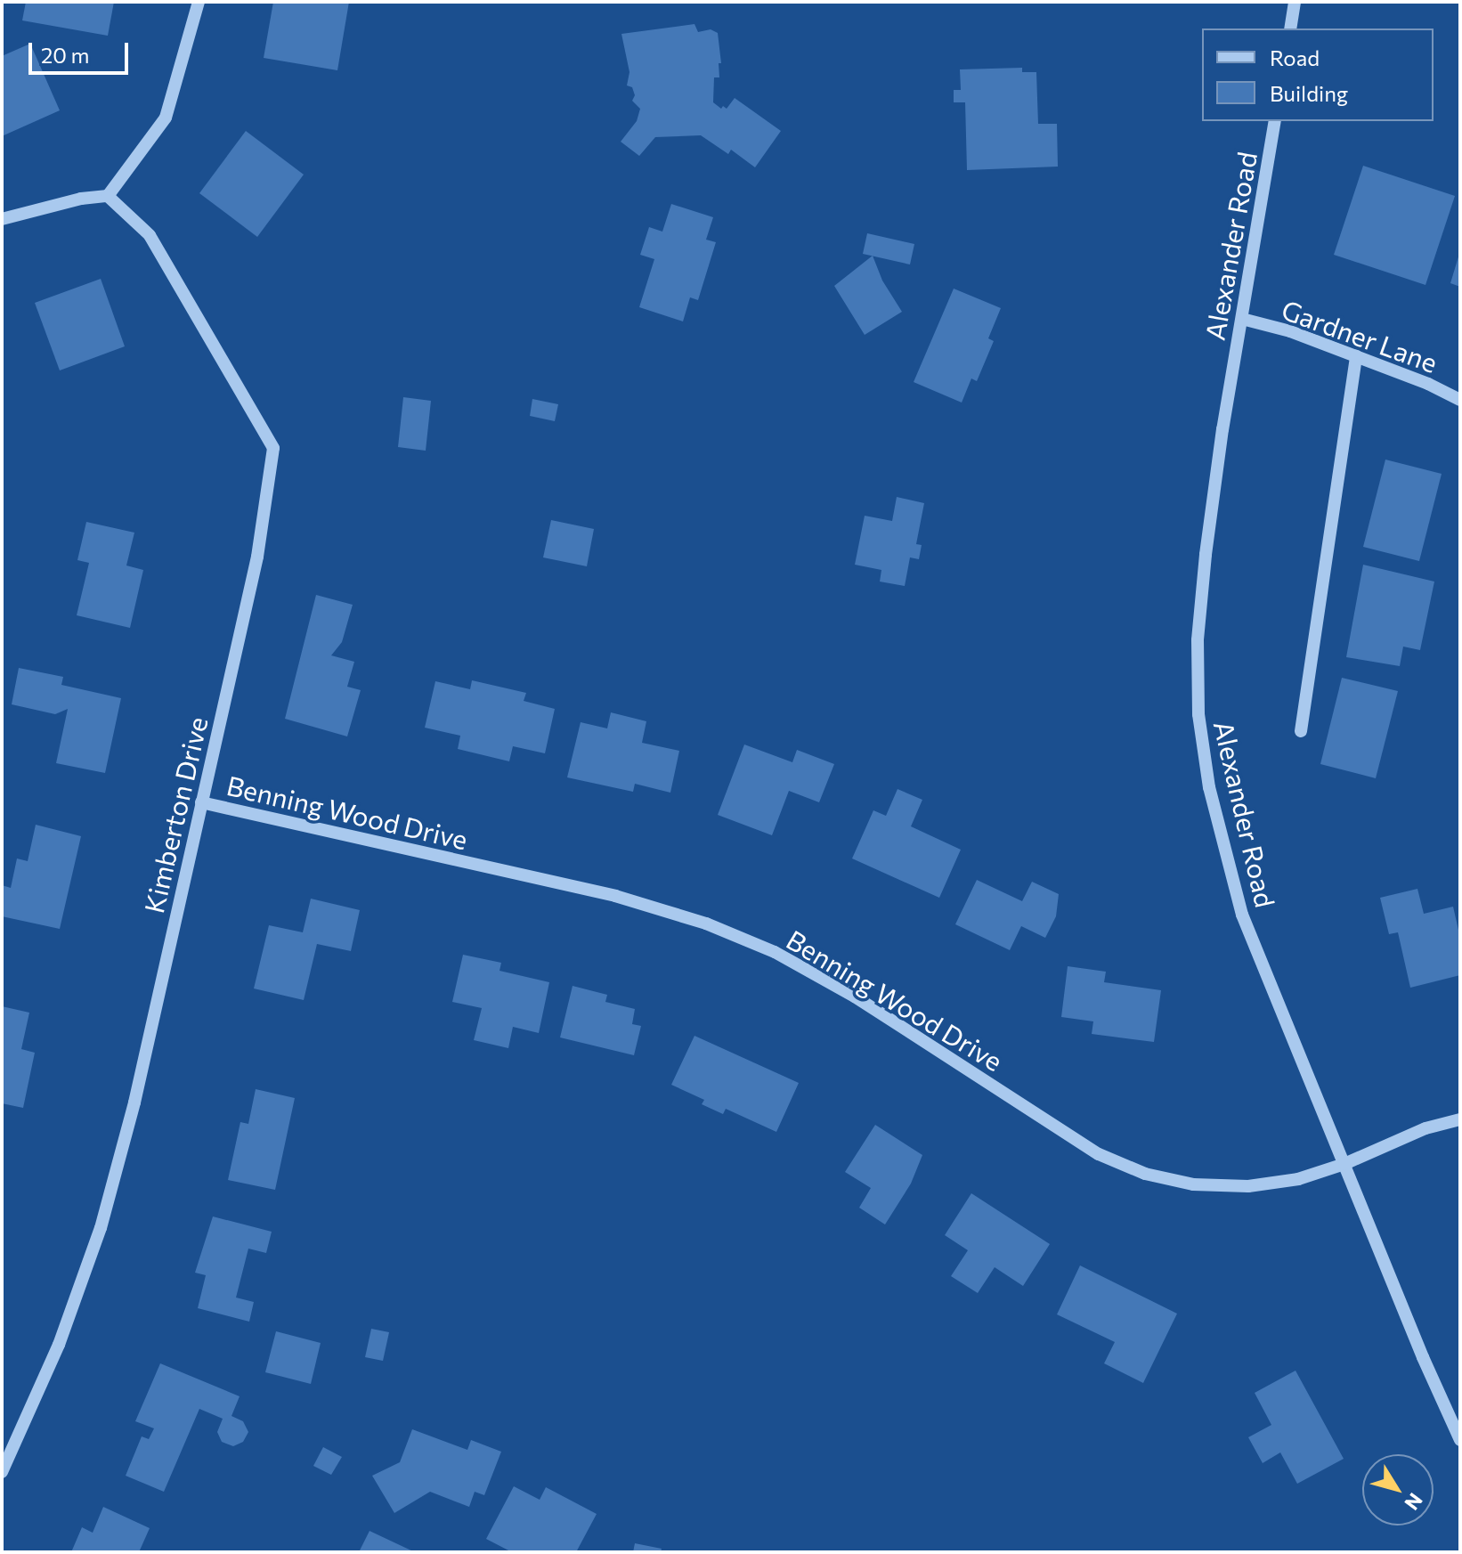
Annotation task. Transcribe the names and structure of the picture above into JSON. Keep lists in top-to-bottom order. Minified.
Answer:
{"streets":{"street":["Alexander Road","Gardner Lane","Benning Wood Drive","Kimberton Drive"]},"crossings":[["Alexander Road","Gardner Lane"],["Alexander Road","Benning Wood Drive"],["Benning Wood Drive","Kimberton Drive"]],"legend":["Road","Building"],"scale_bar":"20 m","north":"bottom right"}
